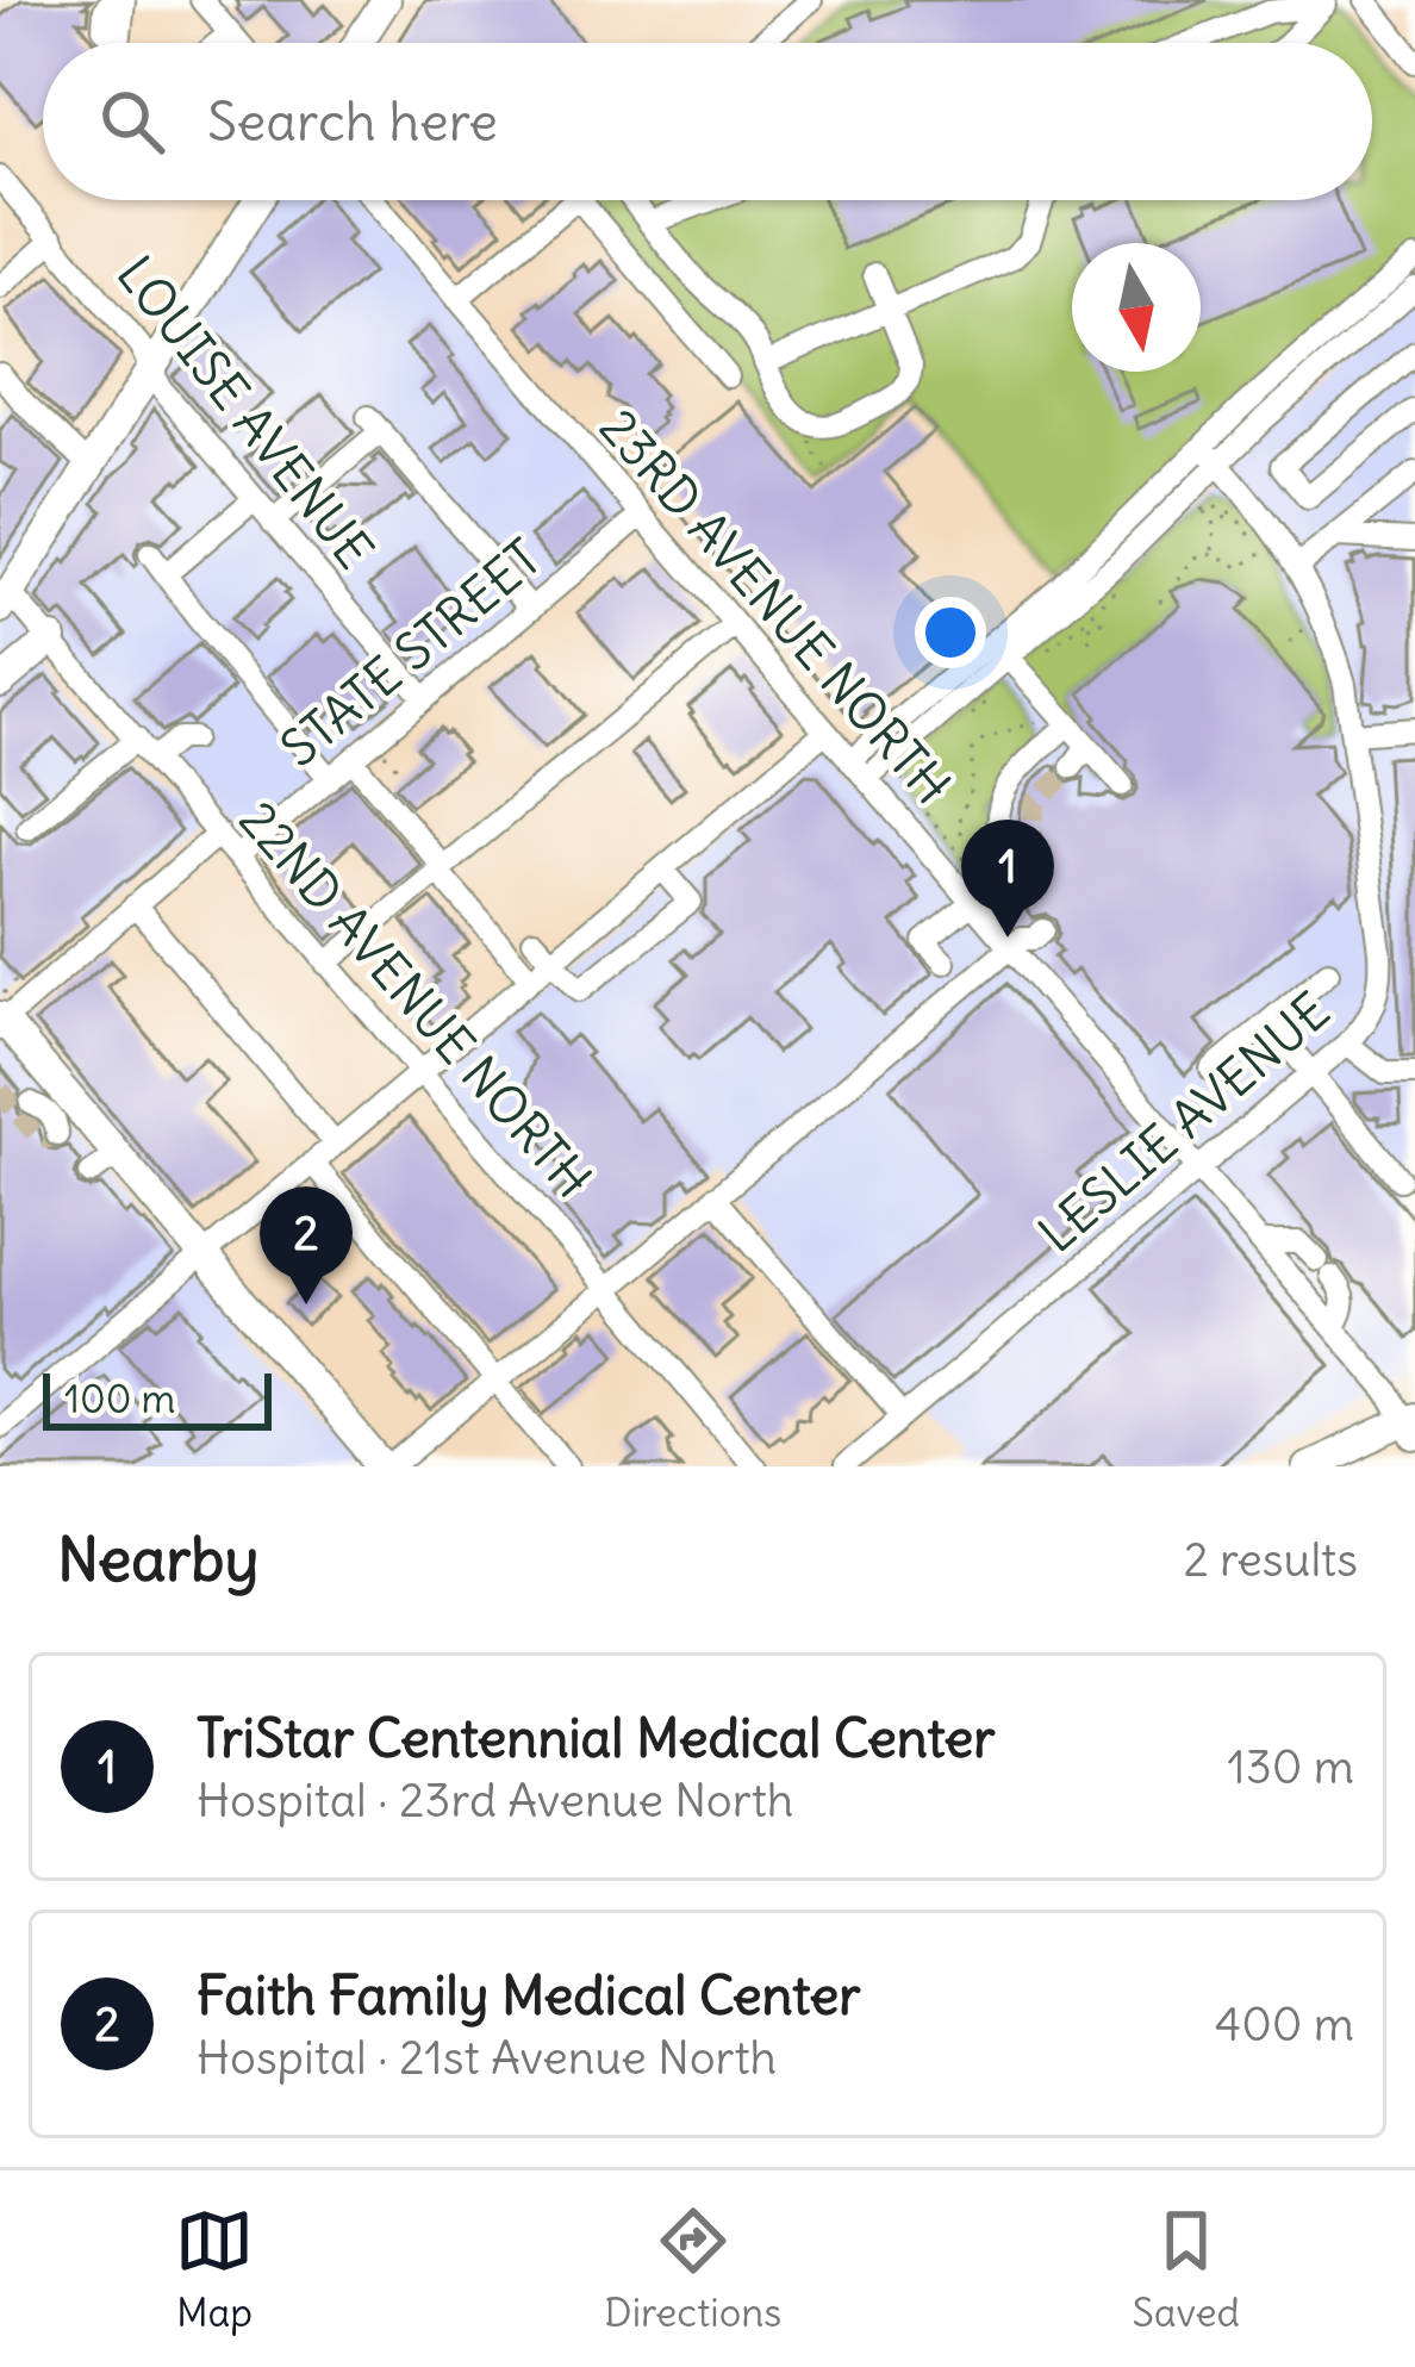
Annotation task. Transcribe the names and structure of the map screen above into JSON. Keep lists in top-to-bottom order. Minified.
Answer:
{"streets":{"street":["LOUISE AVENUE","23RD AVENUE NORTH","STATE STREET","22ND AVENUE NORTH","LESLIE AVENUE"]},"crossings":[["LOUISE AVENUE","STATE STREET"],["23RD AVENUE NORTH","STATE STREET"],["23RD AVENUE NORTH","LESLIE AVENUE"],["STATE STREET","22ND AVENUE NORTH"]],"scale_bar":"100 m","north":"bottom","page":{"search":"Search here","pins":["1","2"],"scale":"100 m","heading":["Nearby","2 results"],"list":[{"mark":"1","name":"TriStar Centennial Medical Center","note":"Hospital · 23rd Avenue North","value":"130 m"},{"mark":"2","name":"Faith Family Medical Center","note":"Hospital · 21st Avenue North","value":"400 m"}],"nav":["Map","Directions","Saved"]}}
